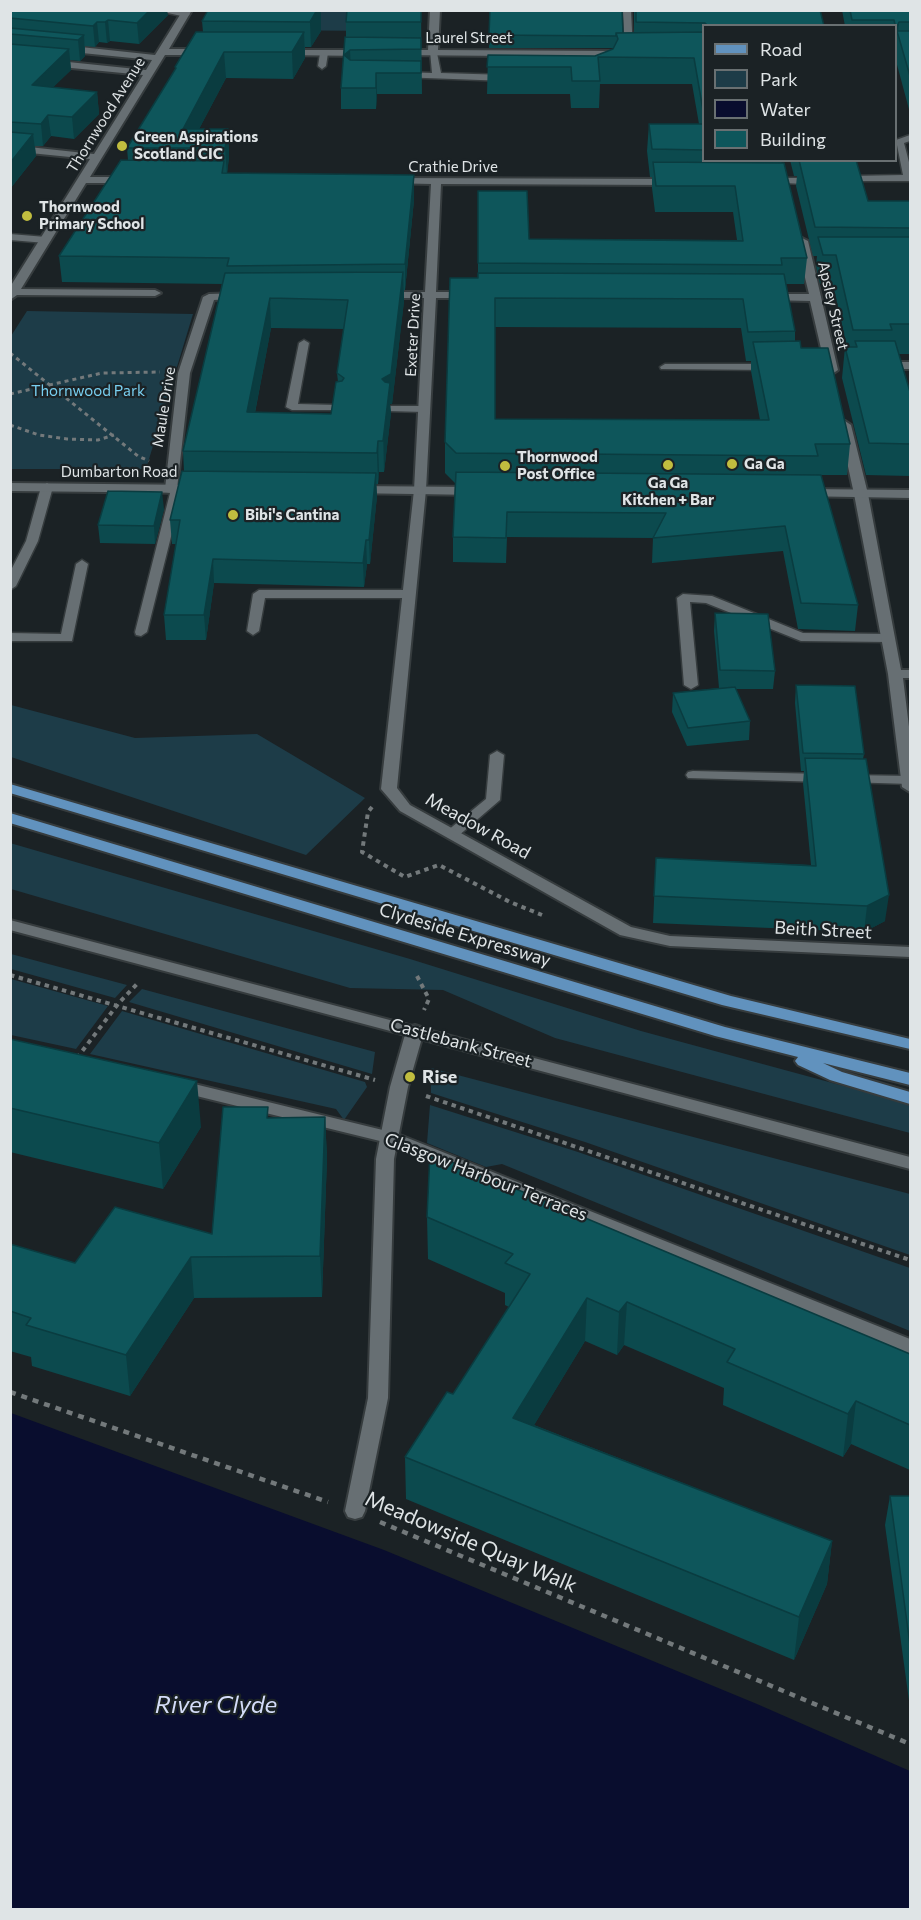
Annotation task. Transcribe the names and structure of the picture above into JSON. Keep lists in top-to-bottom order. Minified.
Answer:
{"streets":{"main road":["Clydeside Expressway"],"street":["Laurel Street","Thornwood Avenue","Crathie Drive","Apsley Street","Exeter Drive","Maule Drive","Dumbarton Road","Meadow Road","Beith Street","Castlebank Street","Glasgow Harbour Terraces"],"path":["Meadowside Quay Walk"]},"crossings":[["Crathie Drive","Exeter Drive"],["Maule Drive","Dumbarton Road"],["Meadow Road","Beith Street"]],"water":["River Clyde"],"parks":["Thornwood Park"],"places":["Green Aspirations Scotland CIC","Thornwood Primary School","Ga Ga","Ga Ga Kitchen + Bar","Thornwood Post Office","Bibi's Cantina","Rise"],"legend":["Road","Park","Water","Building"]}
